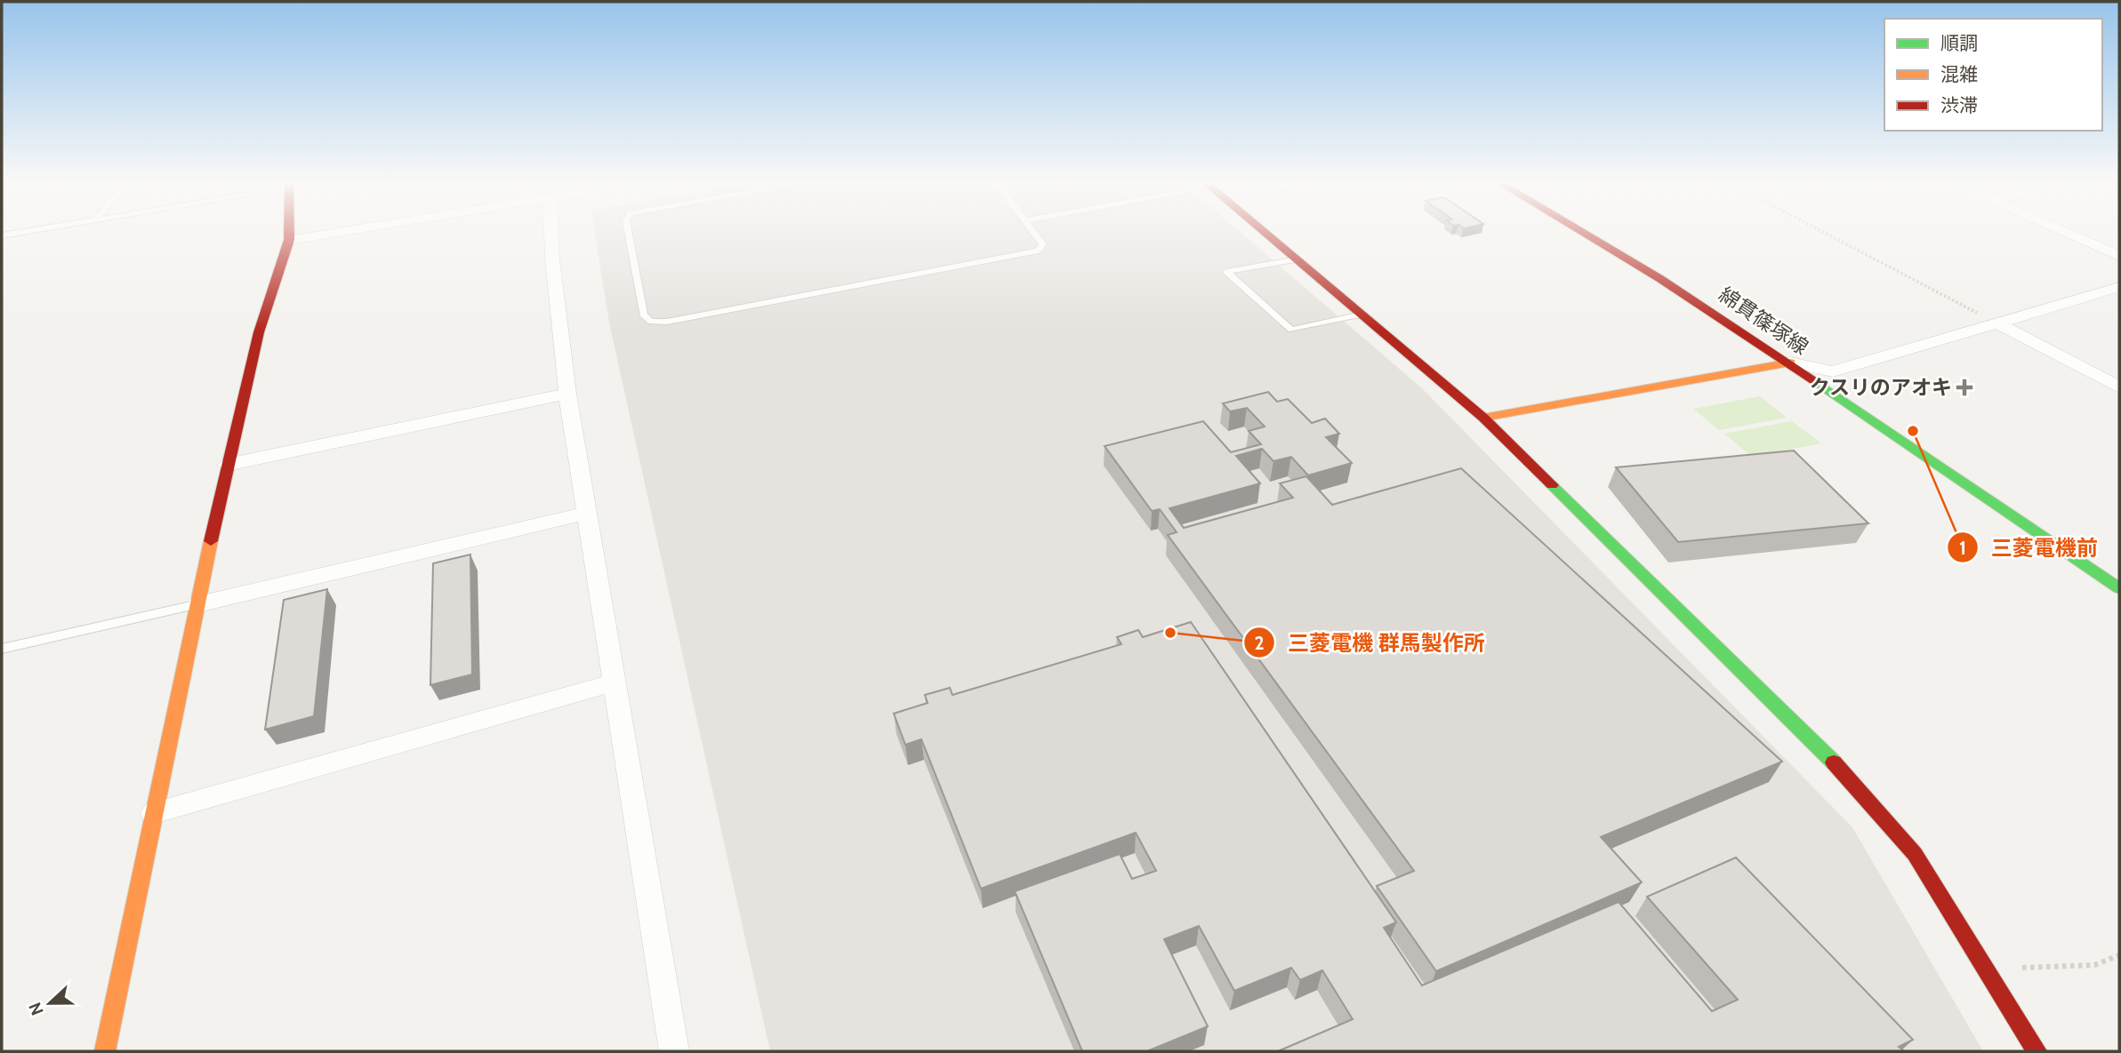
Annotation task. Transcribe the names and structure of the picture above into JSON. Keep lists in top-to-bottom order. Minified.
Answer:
{"streets":{"street":["綿貫篠塚線"]},"places":{"health":["クスリのアオキ"],"other":["三菱電機前","三菱電機 群馬製作所"]},"legend":["順調","混雑","渋滞"],"north":"left"}
